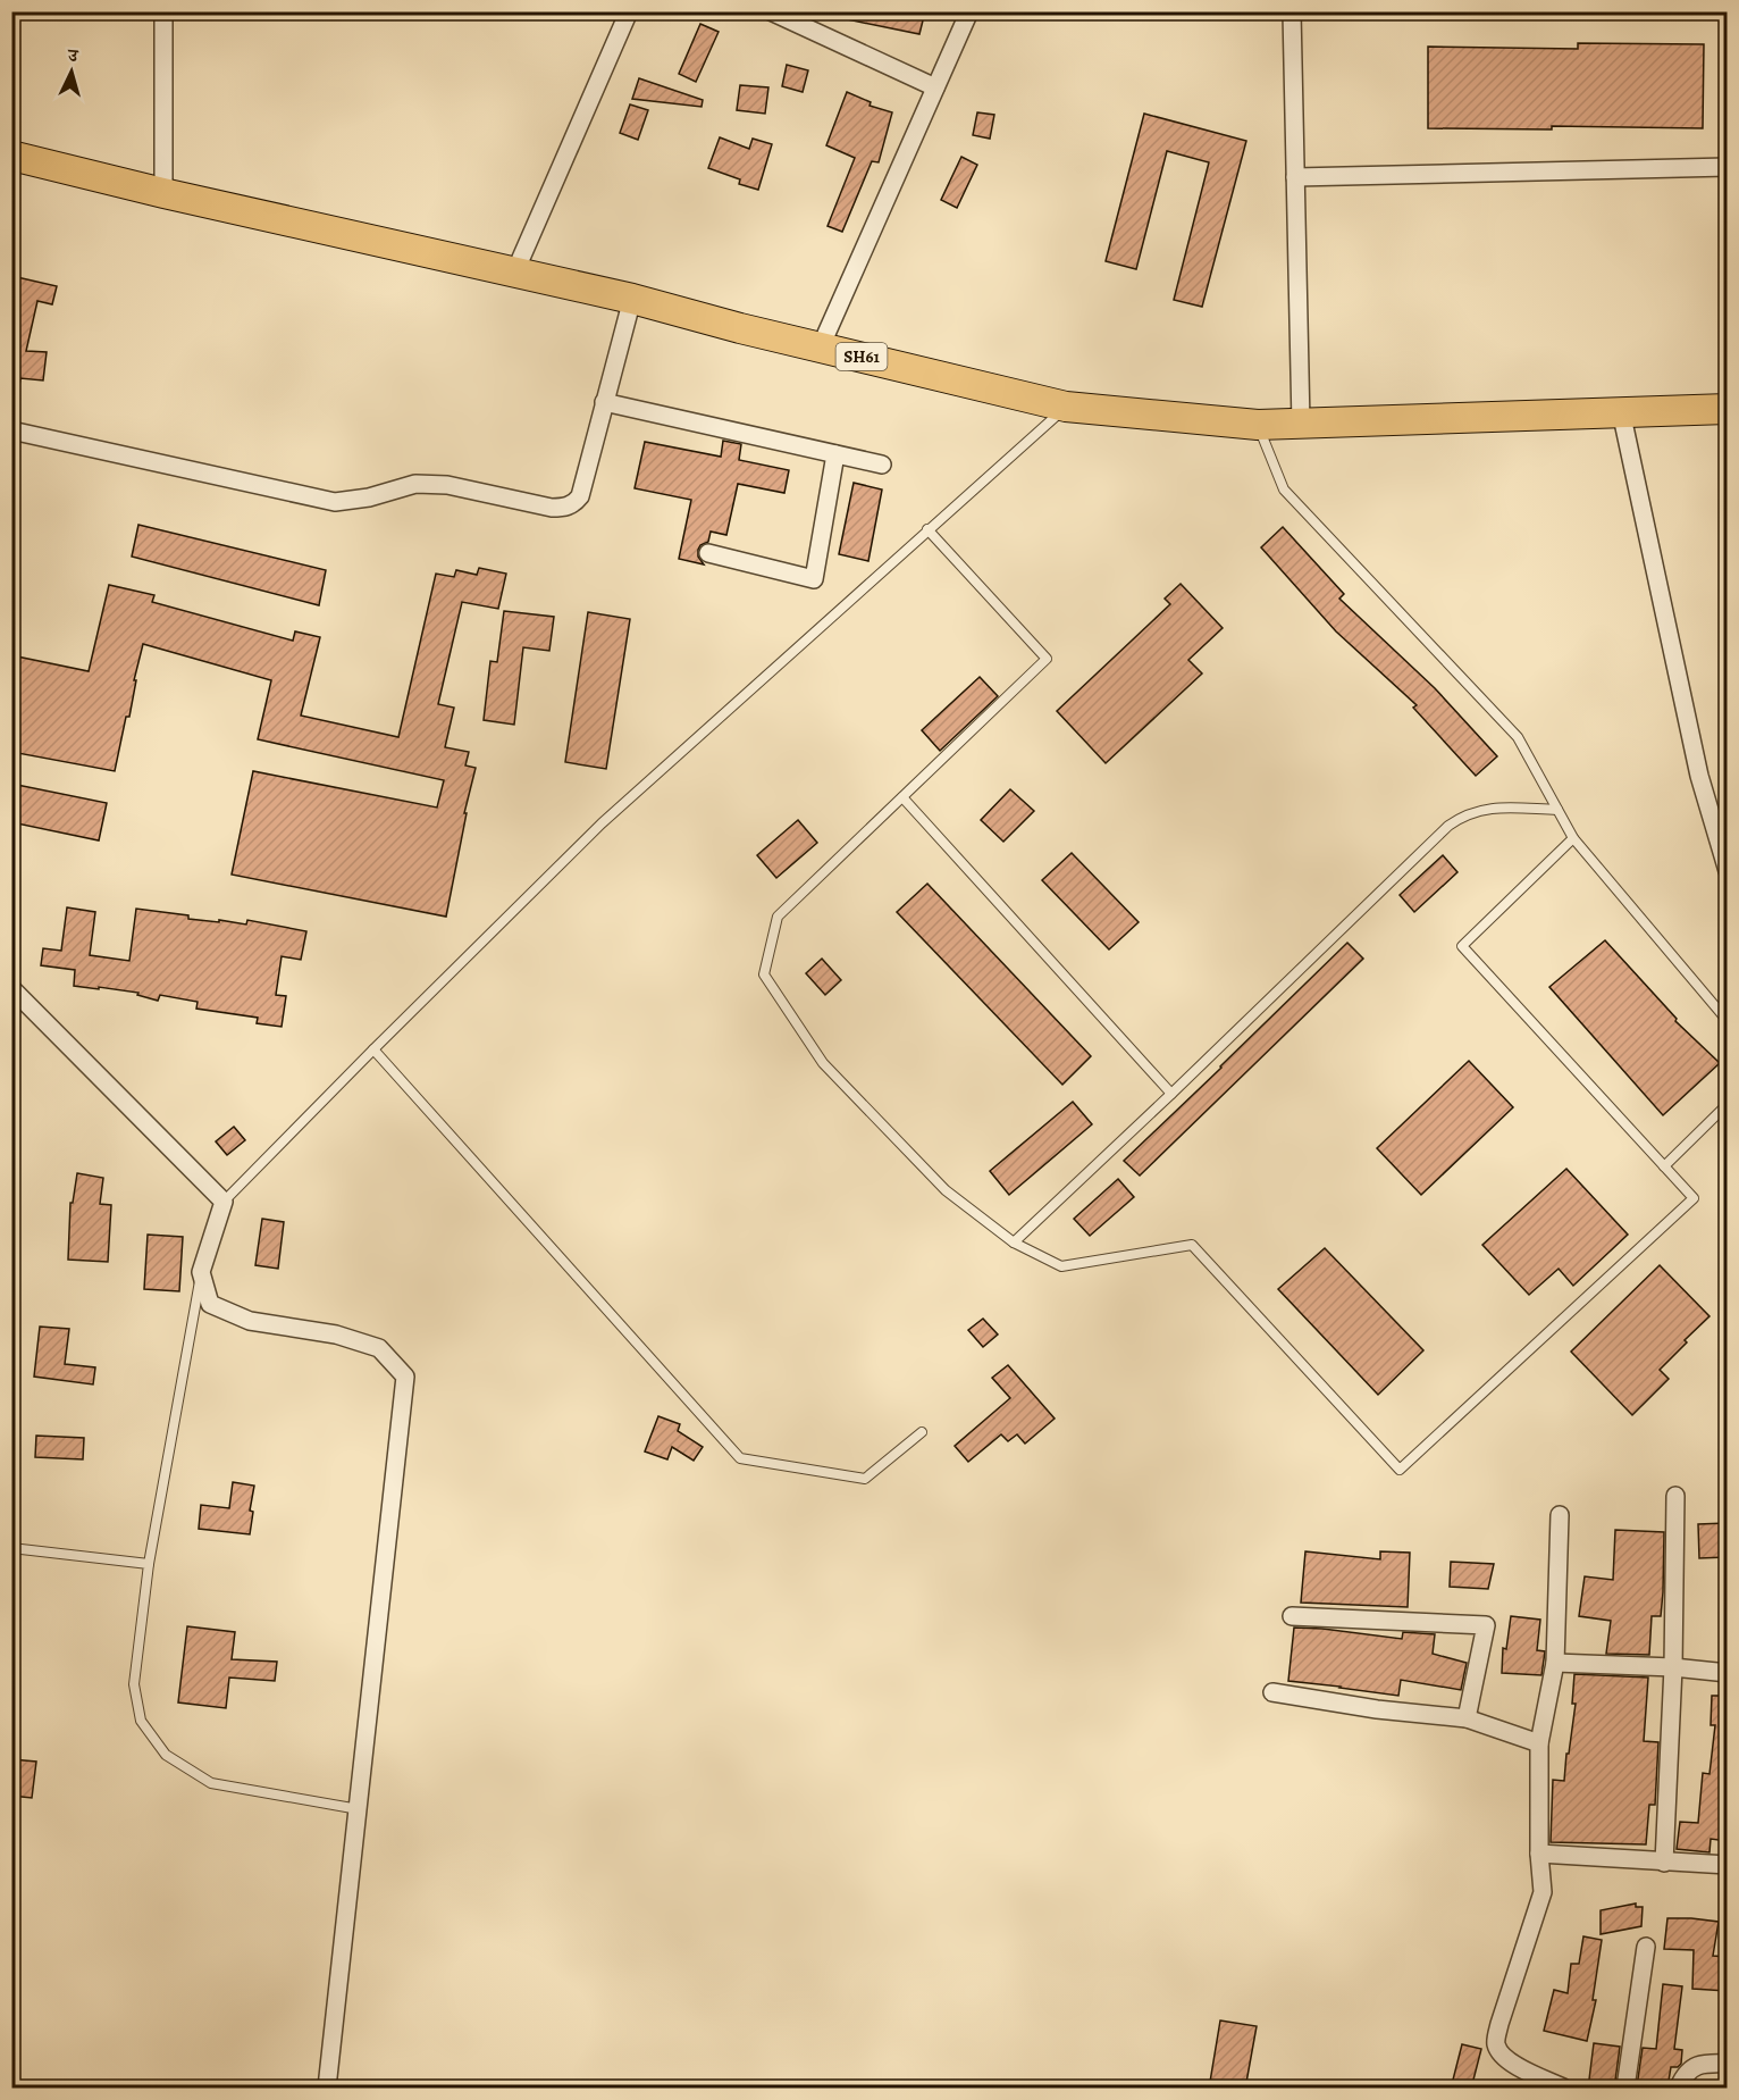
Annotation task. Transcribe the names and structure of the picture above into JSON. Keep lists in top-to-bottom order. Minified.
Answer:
{"streets":{"main road":["SH61"]},"north":"top"}
